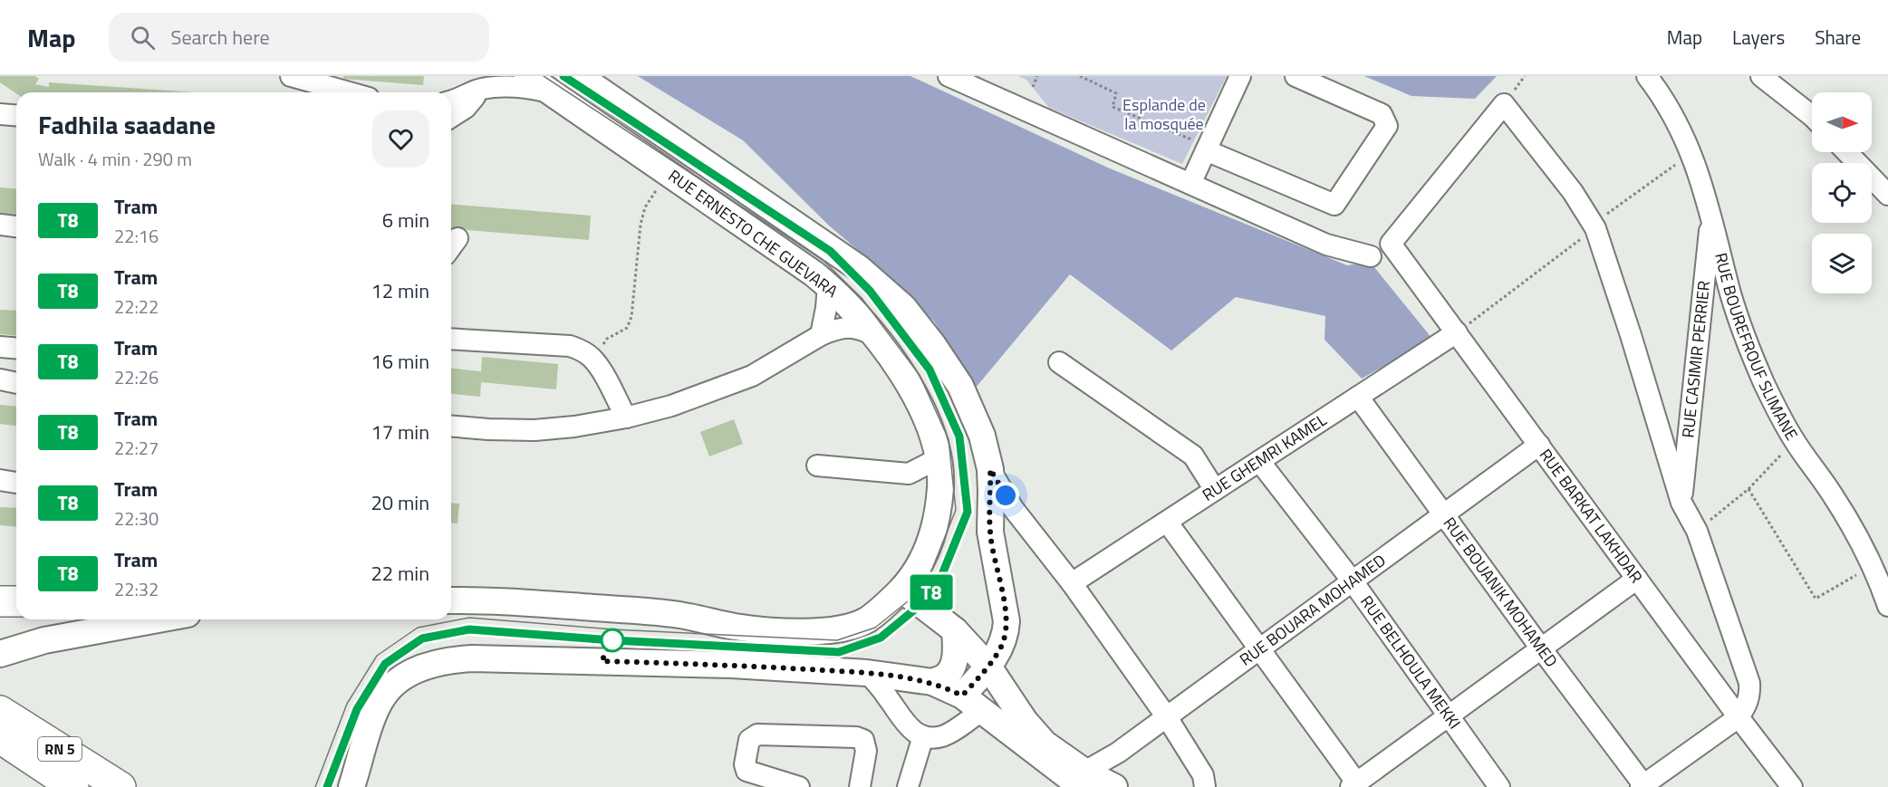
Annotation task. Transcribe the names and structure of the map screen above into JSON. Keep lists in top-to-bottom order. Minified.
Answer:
{"streets":{"highway":["RN 5"],"main road":["RUE ERNESTO CHE GUEVARA"],"street":["RUE BOUREFROUF SLIMANE","RUE CASIMIR PERRIER","RUE GHEMRI KAMEL","RUE BARKAT LAKHDAR","RUE BOUANIK MOHAMED","RUE BOUARA MOHAMED","RUE BELHOULA MEKKI"]},"crossings":[["RUE BOUREFROUF SLIMANE","RUE CASIMIR PERRIER"],["RUE GHEMRI KAMEL","RUE BARKAT LAKHDAR"],["RUE GHEMRI KAMEL","RUE BOUANIK MOHAMED"],["RUE GHEMRI KAMEL","RUE BELHOULA MEKKI"],["RUE BARKAT LAKHDAR","RUE BOUARA MOHAMED"],["RUE BOUANIK MOHAMED","RUE BOUARA MOHAMED"],["RUE BOUARA MOHAMED","RUE BELHOULA MEKKI"]],"parks":["Esplande de la mosquée"],"lines":["tram line T8"],"north":"right","page":{"header":"Map","search":"Search here","nav":["Map","Layers","Share"],"on_map":"T8","heading":["Fadhila saadane","Walk · 4 min · 290 m"],"list":[{"mark":"T8","name":"Tram","note":"22:16","value":"6 min"},{"mark":"T8","name":"Tram","note":"22:22","value":"12 min"},{"mark":"T8","name":"Tram","note":"22:26","value":"16 min"},{"mark":"T8","name":"Tram","note":"22:27","value":"17 min"},{"mark":"T8","name":"Tram","note":"22:30","value":"20 min"},{"mark":"T8","name":"Tram","note":"22:32","value":"22 min"}]}}
